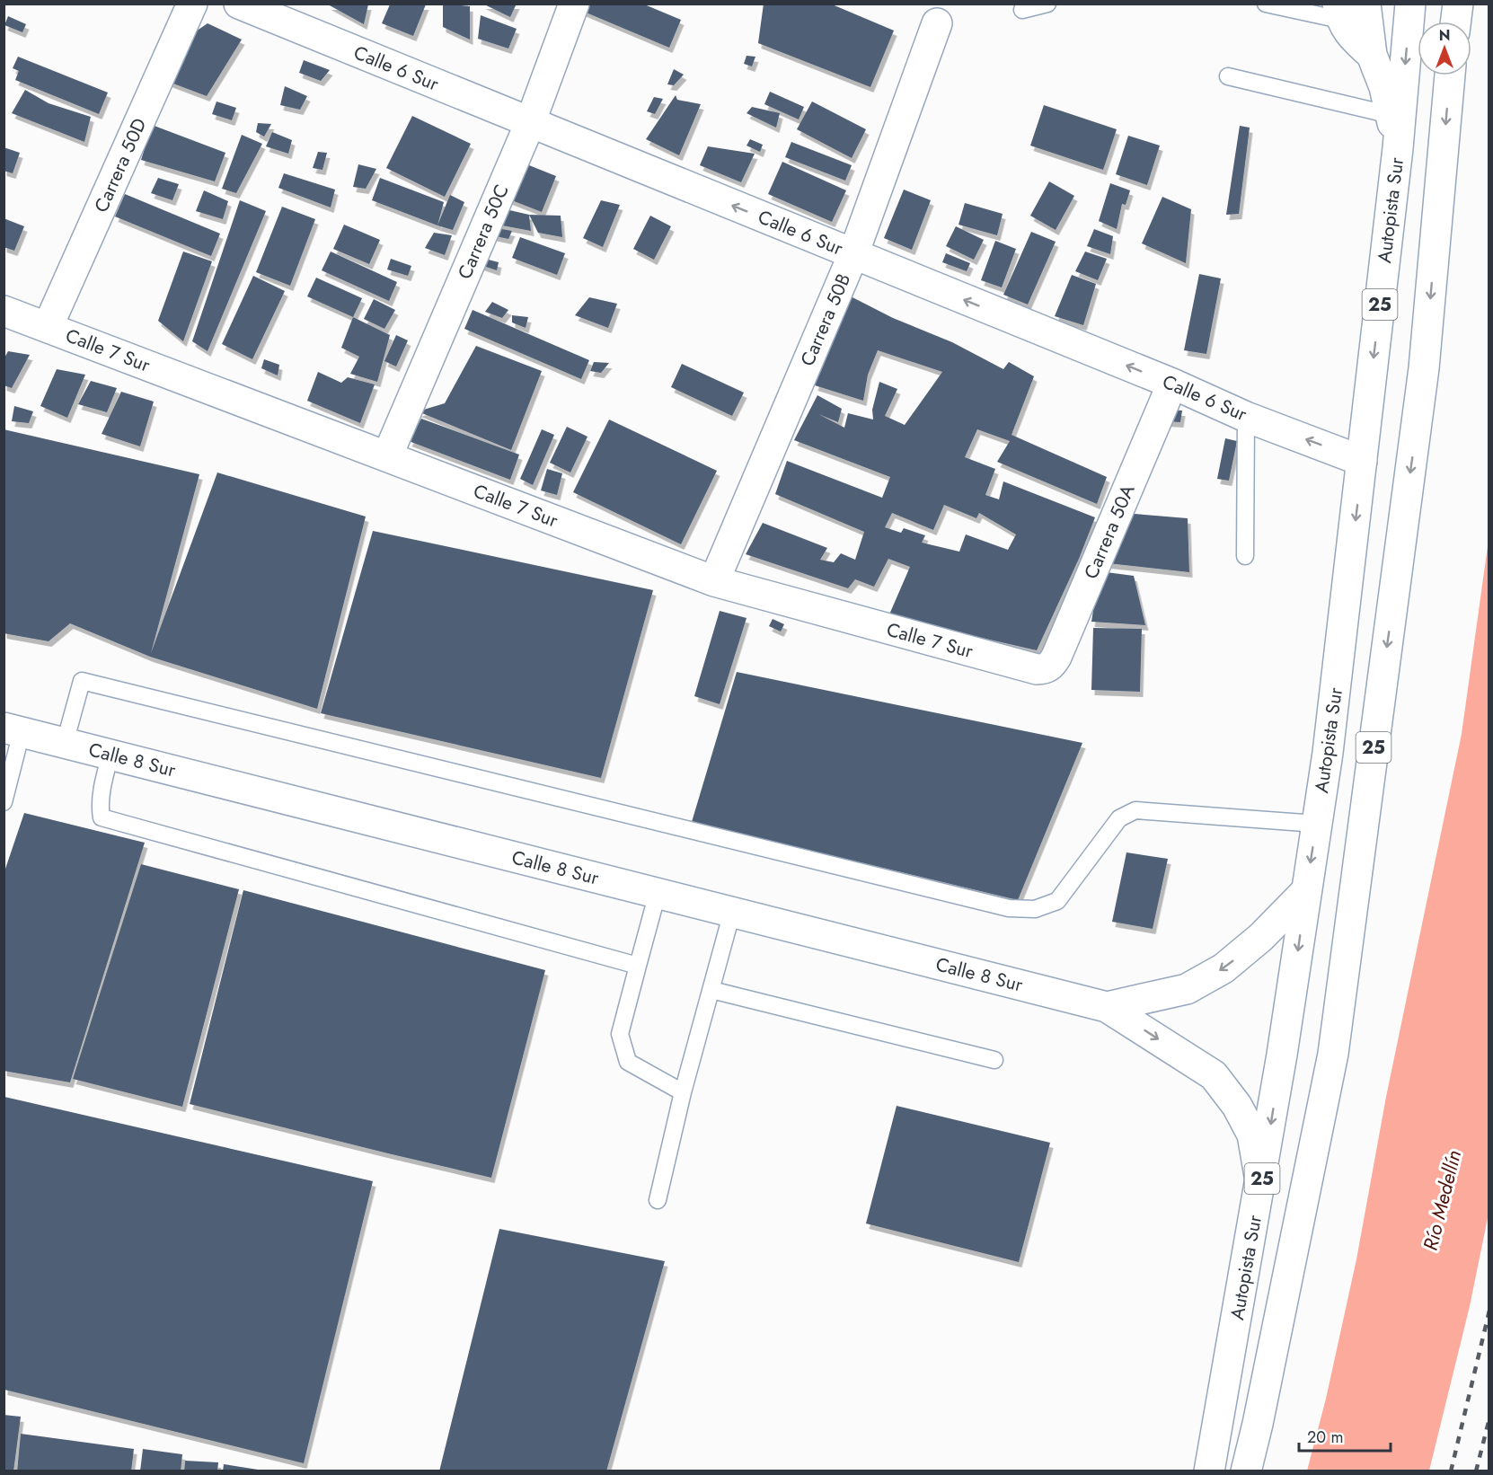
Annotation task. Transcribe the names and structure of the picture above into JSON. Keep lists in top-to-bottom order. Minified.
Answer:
{"streets":{"main road":["Calle 6 Sur","Carrera 50D","Autopista Sur","Carrera 50C","25","Carrera 50B","Calle 7 Sur","Carrera 50A","Calle 8 Sur"]},"crossings":[["Calle 6 Sur","Autopista Sur"],["Calle 6 Sur","Carrera 50C"],["Calle 6 Sur","Carrera 50B"],["Calle 6 Sur","Carrera 50A"],["Carrera 50D","Calle 7 Sur"],["Autopista Sur","Calle 8 Sur"],["Carrera 50C","Calle 7 Sur"],["Carrera 50B","Calle 7 Sur"],["Calle 7 Sur","Carrera 50A"]],"one_way":["Calle 6 Sur"],"water":["Río Medellín"],"scale_bar":"20 m","north":"top"}
